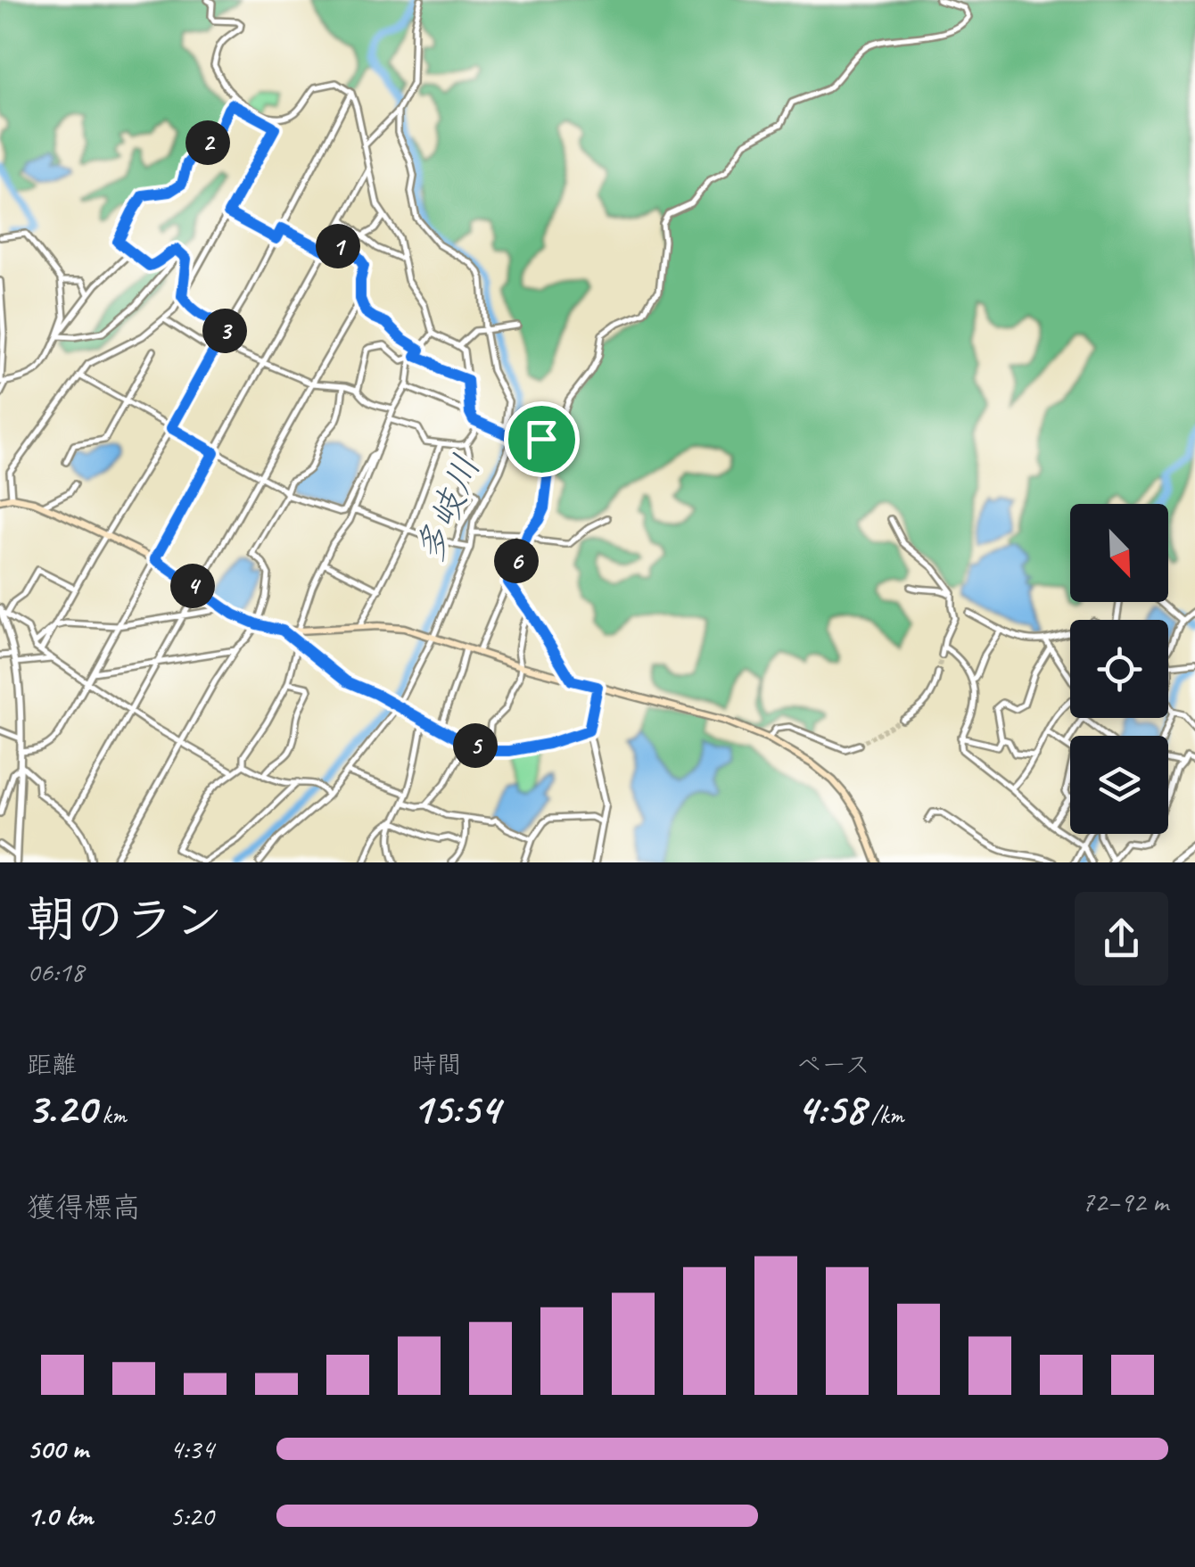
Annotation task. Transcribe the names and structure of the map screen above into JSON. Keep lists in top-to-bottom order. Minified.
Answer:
{"water":["多岐川"],"north":"bottom right","page":{"pins":["2","1","3","6","4","5"],"heading":["朝のラン","06:18"],"stats":[["距離","3.20 km"],["時間","15:54"],["ペース","4:58 /km"]],"chart":["獲得標高","72–92 m"],"list":[{"name":"500 m","note":"4:34"},{"name":"1.0 km","note":"5:20"}]}}
